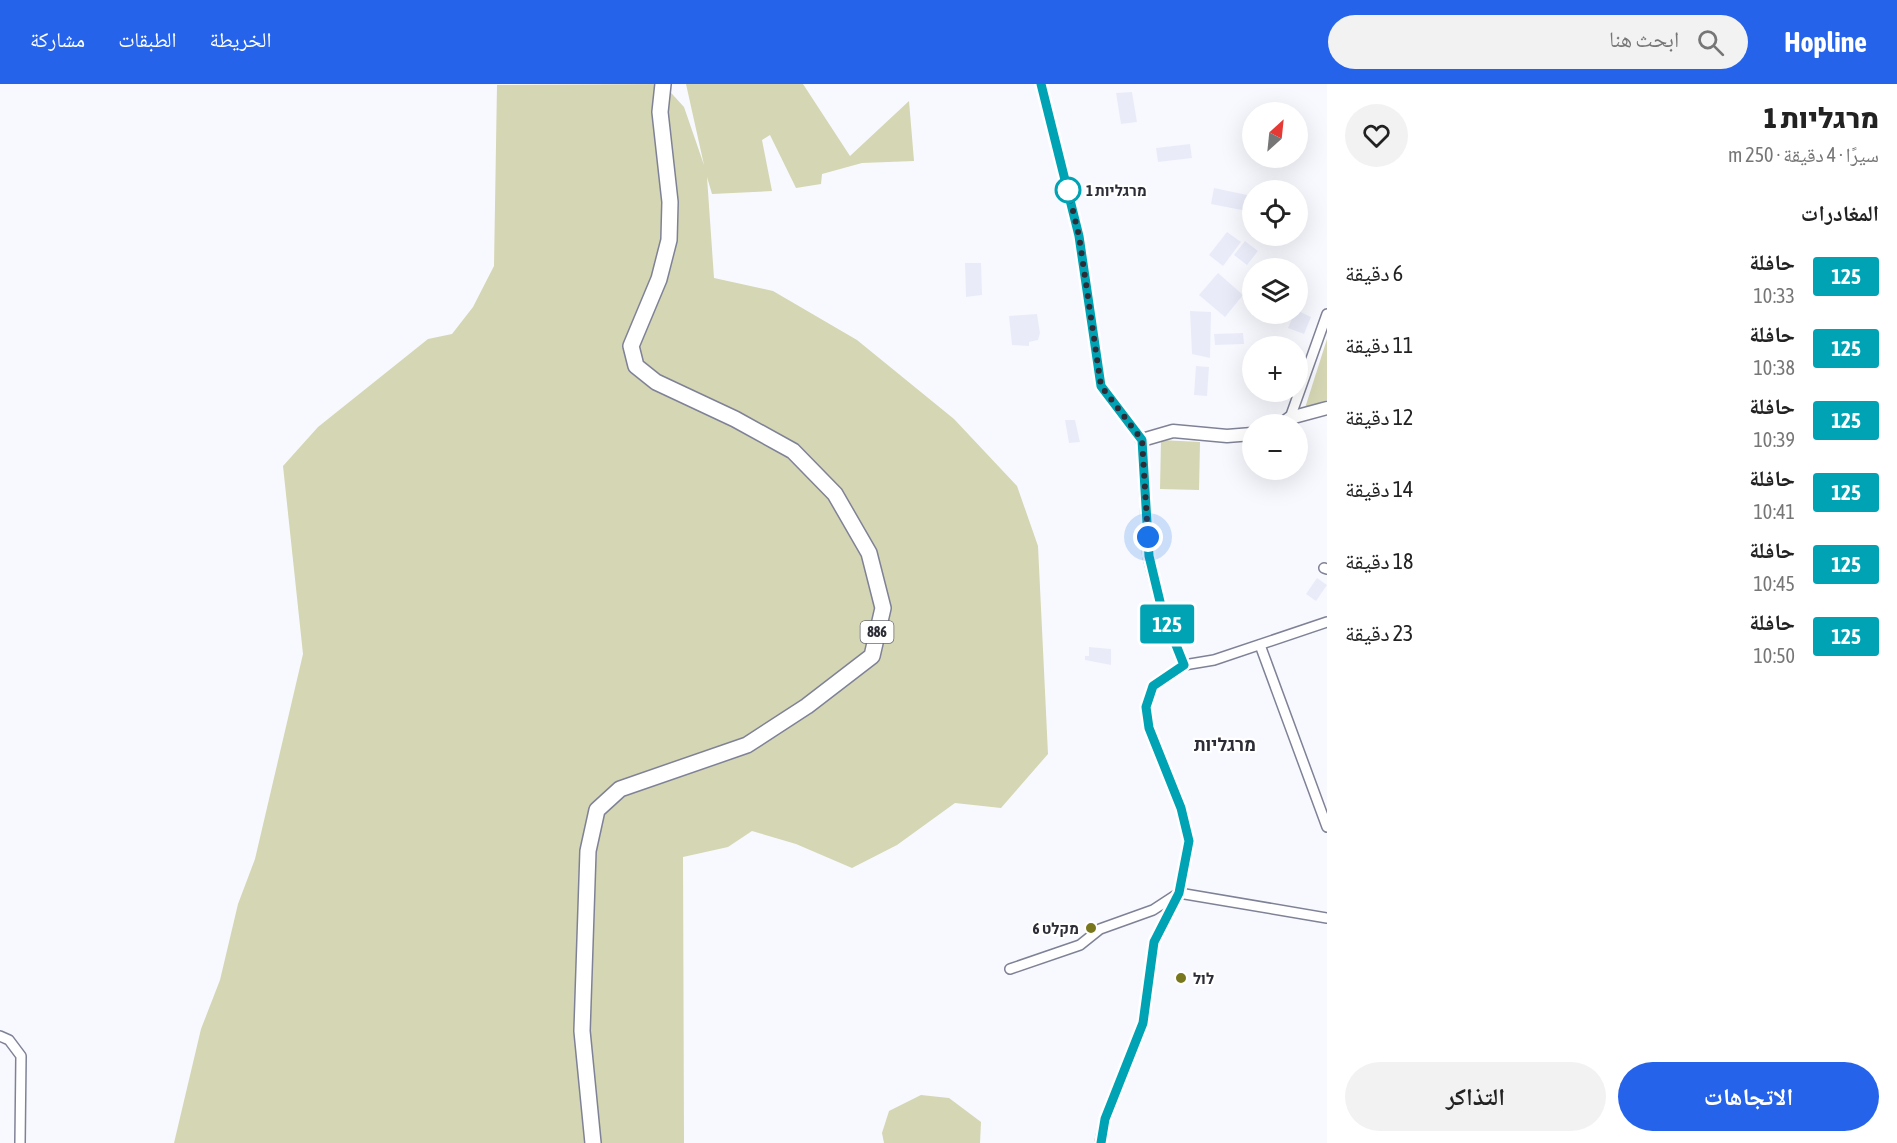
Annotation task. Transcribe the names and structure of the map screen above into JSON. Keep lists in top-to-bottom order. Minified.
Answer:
{"streets":{"main road":["886"]},"districts":["מרגליות"],"places":["מרגליות 1","מקלט 6","לול"],"lines":["bus line 125"],"north":"top right","page":{"header":"Hopline","search":"ابحث هنا","nav":["الخريطة","الطبقات","مشاركة"],"heading":[["מרגליות 1","سيرًا · 4 دقيقة · 250 m"],"المغادرات"],"on_map":"125","map_buttons":["+","−"],"list":[{"mark":"125","name":"حافلة","note":"10:33","value":"6 دقيقة"},{"mark":"125","name":"حافلة","note":"10:38","value":"11 دقيقة"},{"mark":"125","name":"حافلة","note":"10:39","value":"12 دقيقة"},{"mark":"125","name":"حافلة","note":"10:41","value":"14 دقيقة"},{"mark":"125","name":"حافلة","note":"10:45","value":"18 دقيقة"},{"mark":"125","name":"حافلة","note":"10:50","value":"23 دقيقة"}],"buttons":["الاتجاهات","التذاكر"]}}
